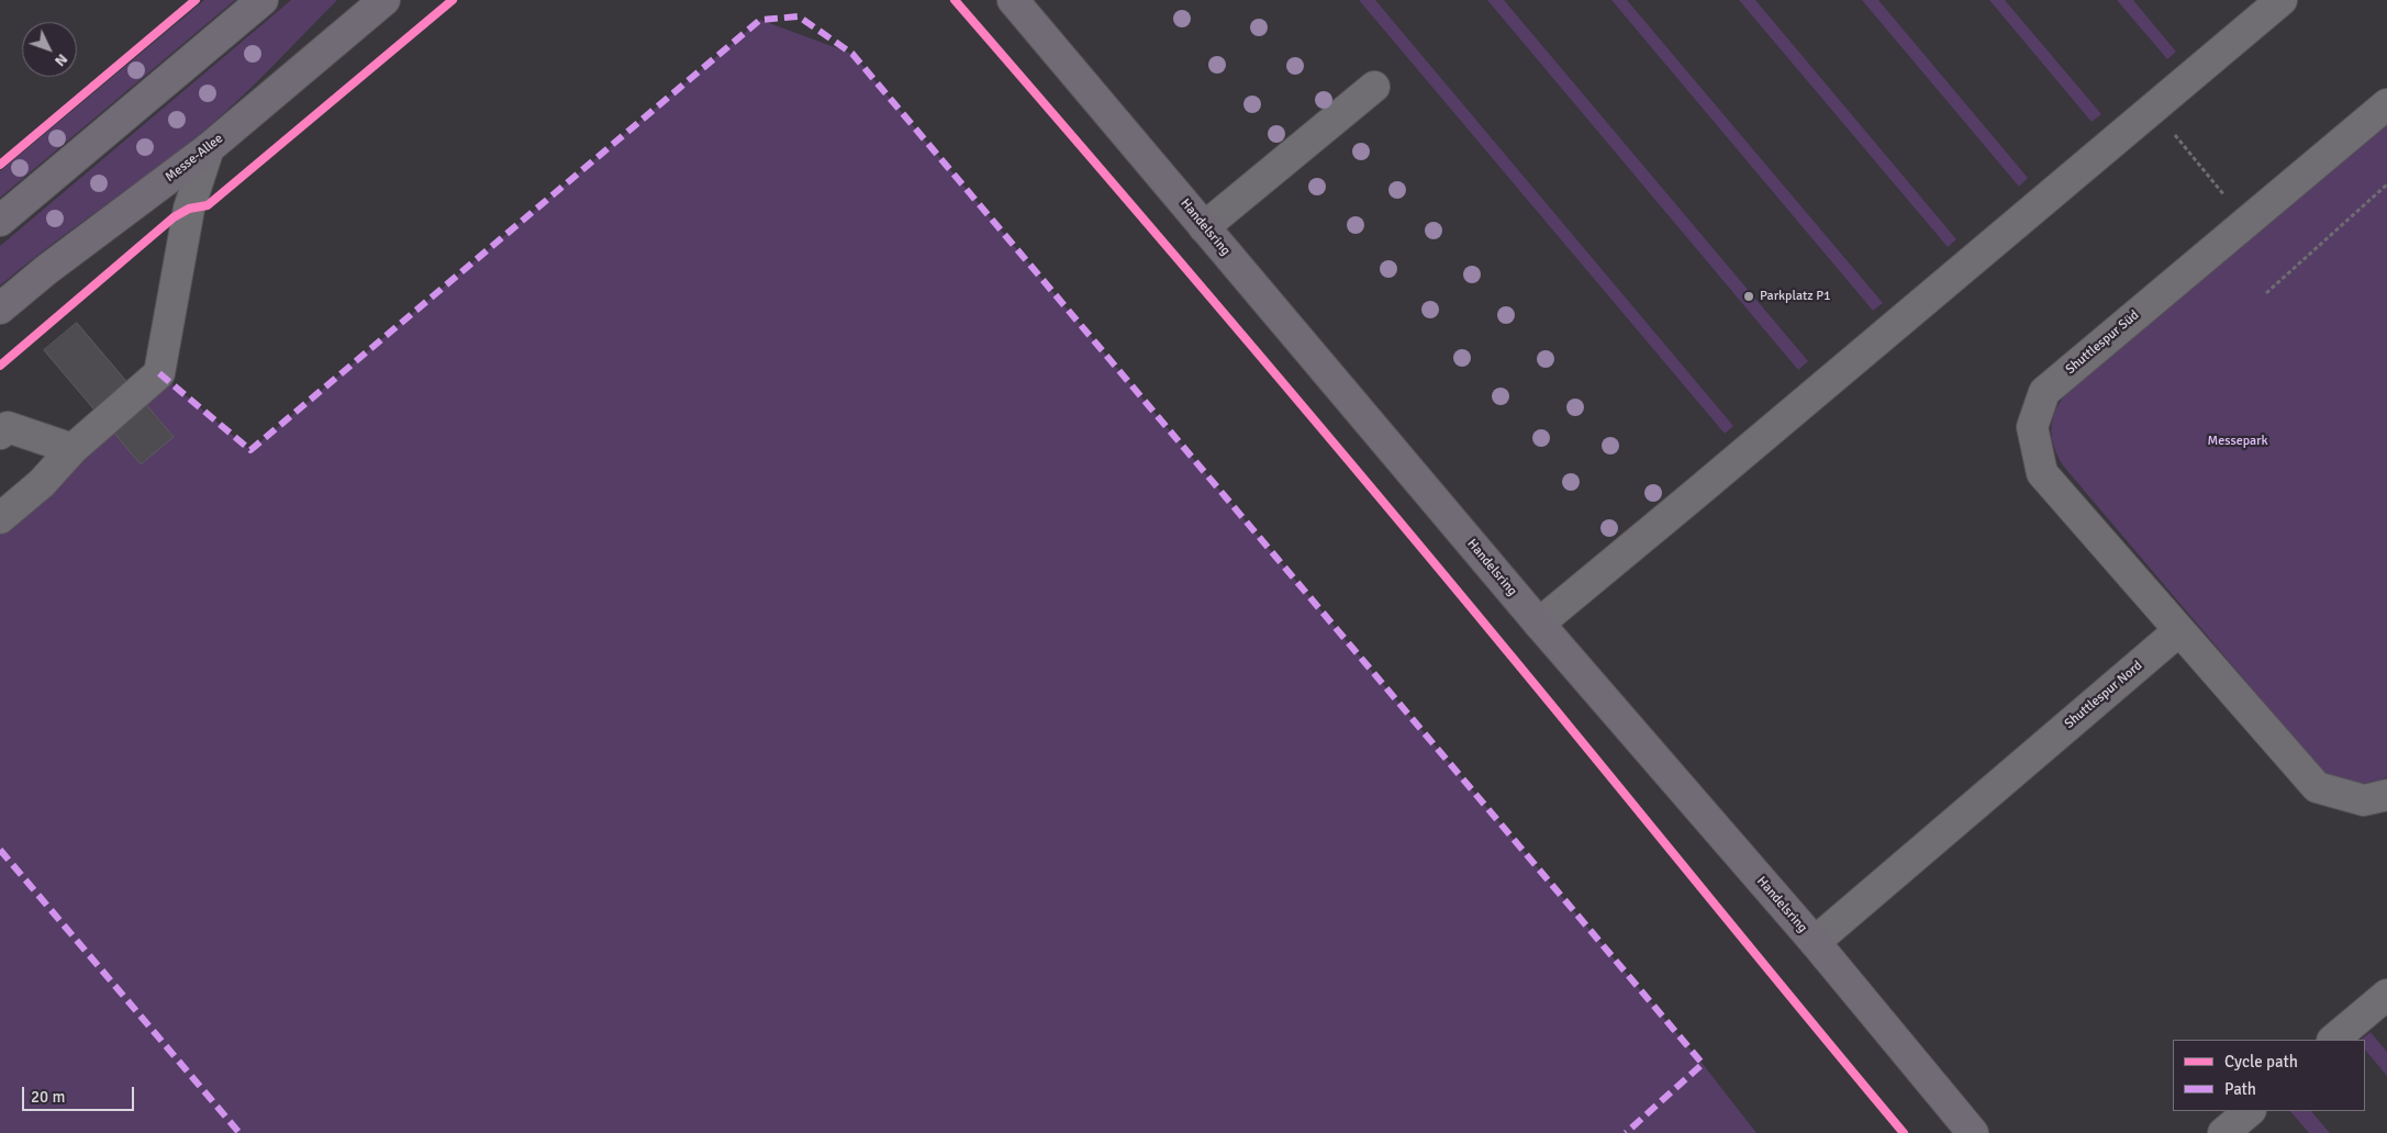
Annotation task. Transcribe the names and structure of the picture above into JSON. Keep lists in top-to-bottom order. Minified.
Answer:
{"streets":{"main road":["Messe-Allee","Handelsring"],"lane":["Shuttlespur Süd","Shuttlespur Nord"]},"crossings":[["Handelsring","Shuttlespur Nord"],["Shuttlespur Süd","Shuttlespur Nord"]],"parks":["Messepark"],"places":["Parkplatz P1"],"legend":["Cycle path","Path"],"scale_bar":"20 m","north":"bottom right"}
